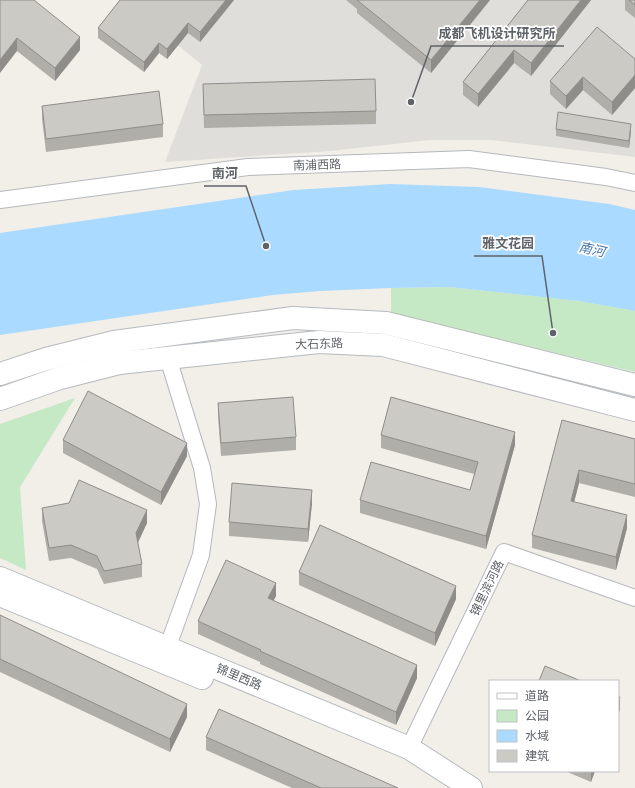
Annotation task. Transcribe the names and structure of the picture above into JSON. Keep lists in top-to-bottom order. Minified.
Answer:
{"streets":{"main road":["大石东路","锦里西路"],"street":["南浦西路","锦里滨河路"]},"crossings":[["锦里滨河路","锦里西路"]],"water":["南河"],"places":["成都飞机设计研究所","南河","雅文花园"],"legend":["道路","公园","水域","建筑"]}
